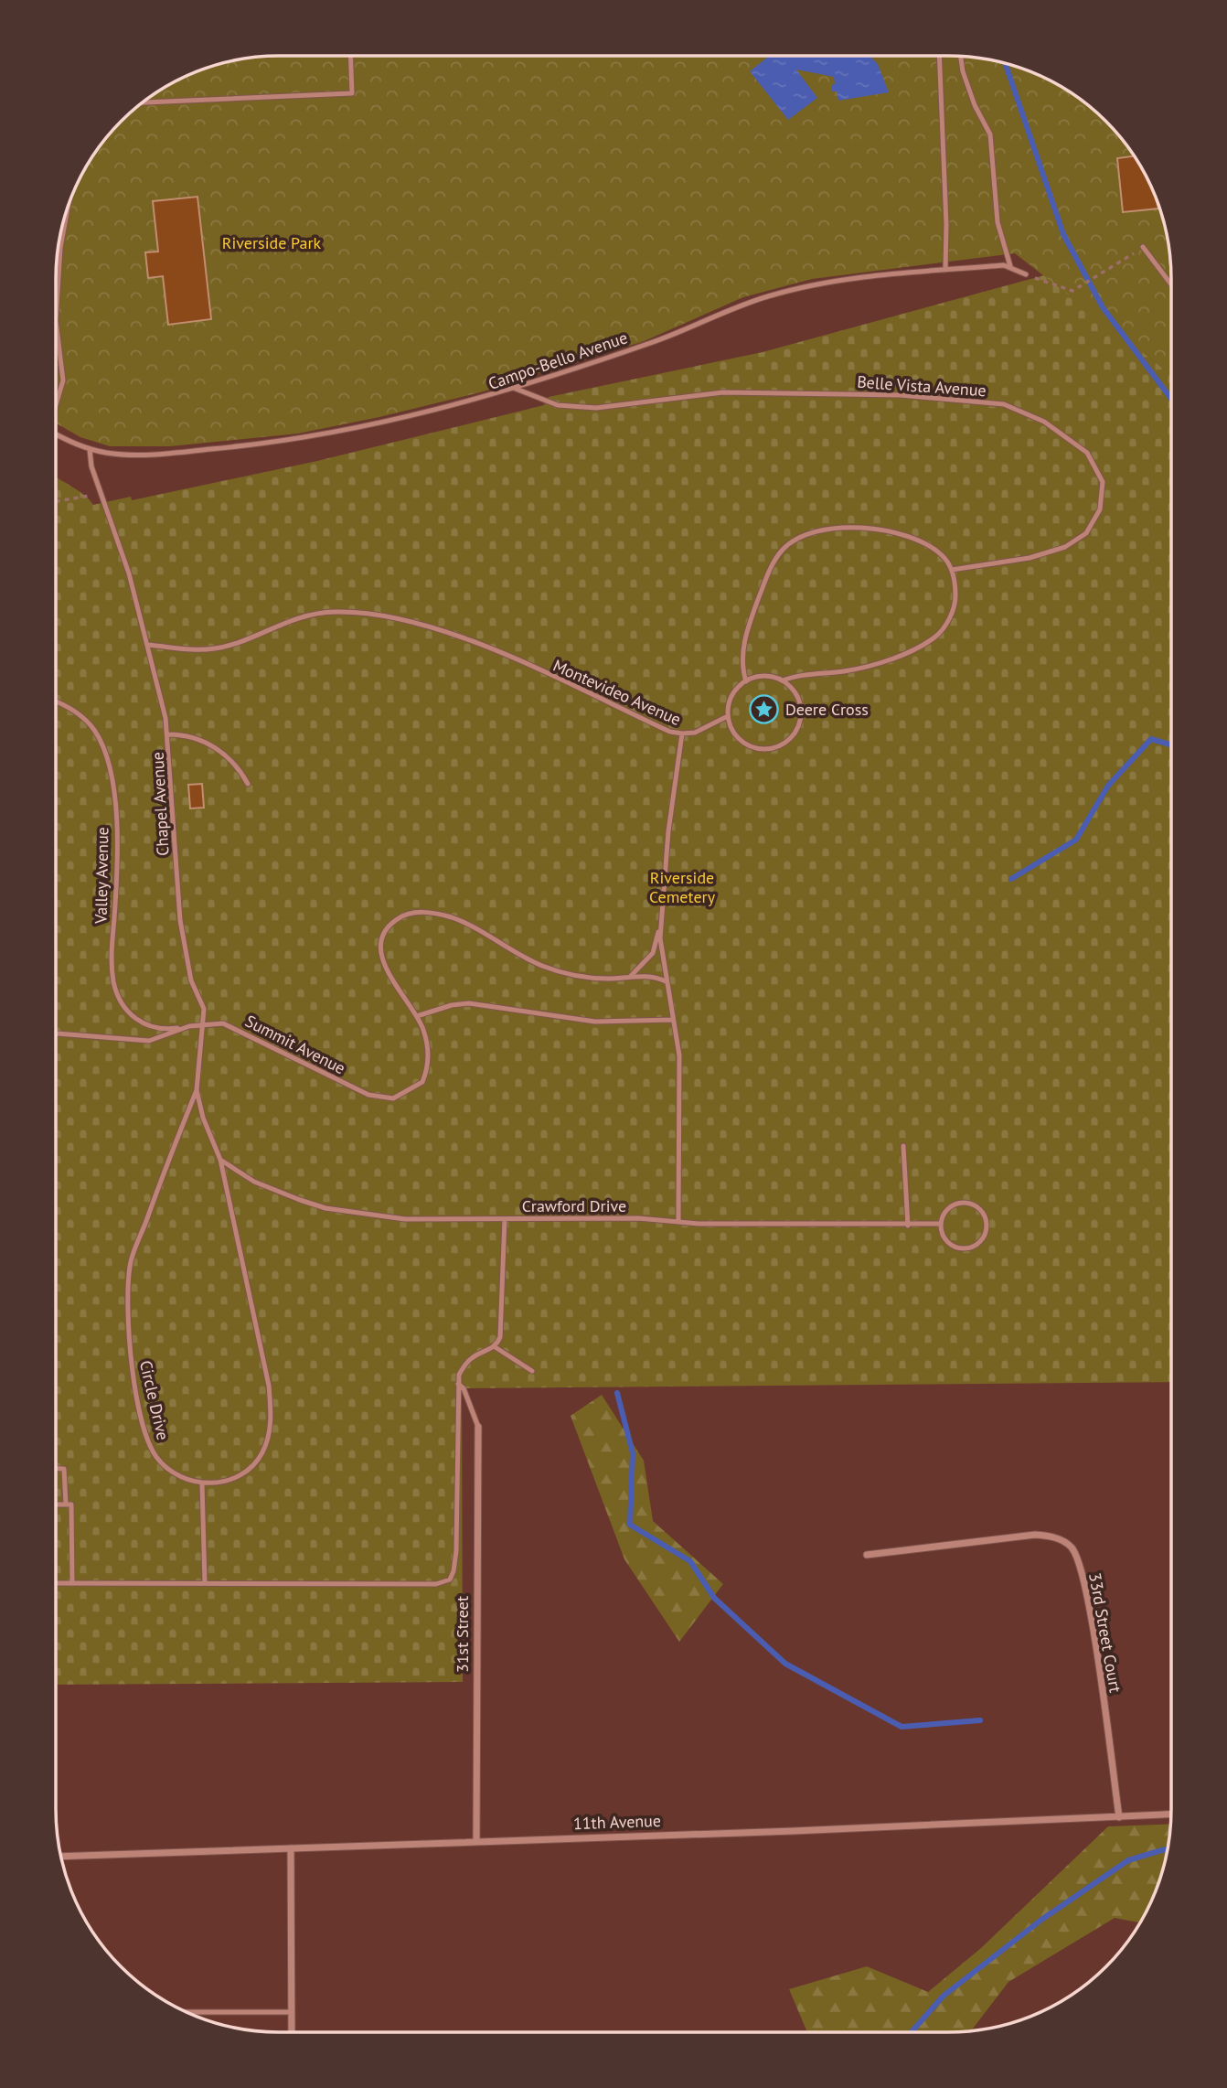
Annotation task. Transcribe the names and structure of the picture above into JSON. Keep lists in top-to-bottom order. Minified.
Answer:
{"streets":{"street":["33rd Street Court","31st Street","11th Avenue"],"lane":["Campo-Bello Avenue","Belle Vista Avenue","Montevideo Avenue","Chapel Avenue","Valley Avenue","Summit Avenue","Crawford Drive","Circle Drive"]},"crossings":[["Campo-Bello Avenue","Belle Vista Avenue"],["Campo-Bello Avenue","Chapel Avenue"],["Montevideo Avenue","Chapel Avenue"],["Montevideo Avenue","Summit Avenue"],["Montevideo Avenue","Crawford Drive"],["Chapel Avenue","Summit Avenue"],["Chapel Avenue","Crawford Drive"],["Chapel Avenue","Circle Drive"],["Valley Avenue","Summit Avenue"],["33rd Street Court","11th Avenue"],["31st Street","11th Avenue"]],"parks":["Riverside Park","Riverside Cemetery"],"places":{"place":["Deere Cross"]}}
